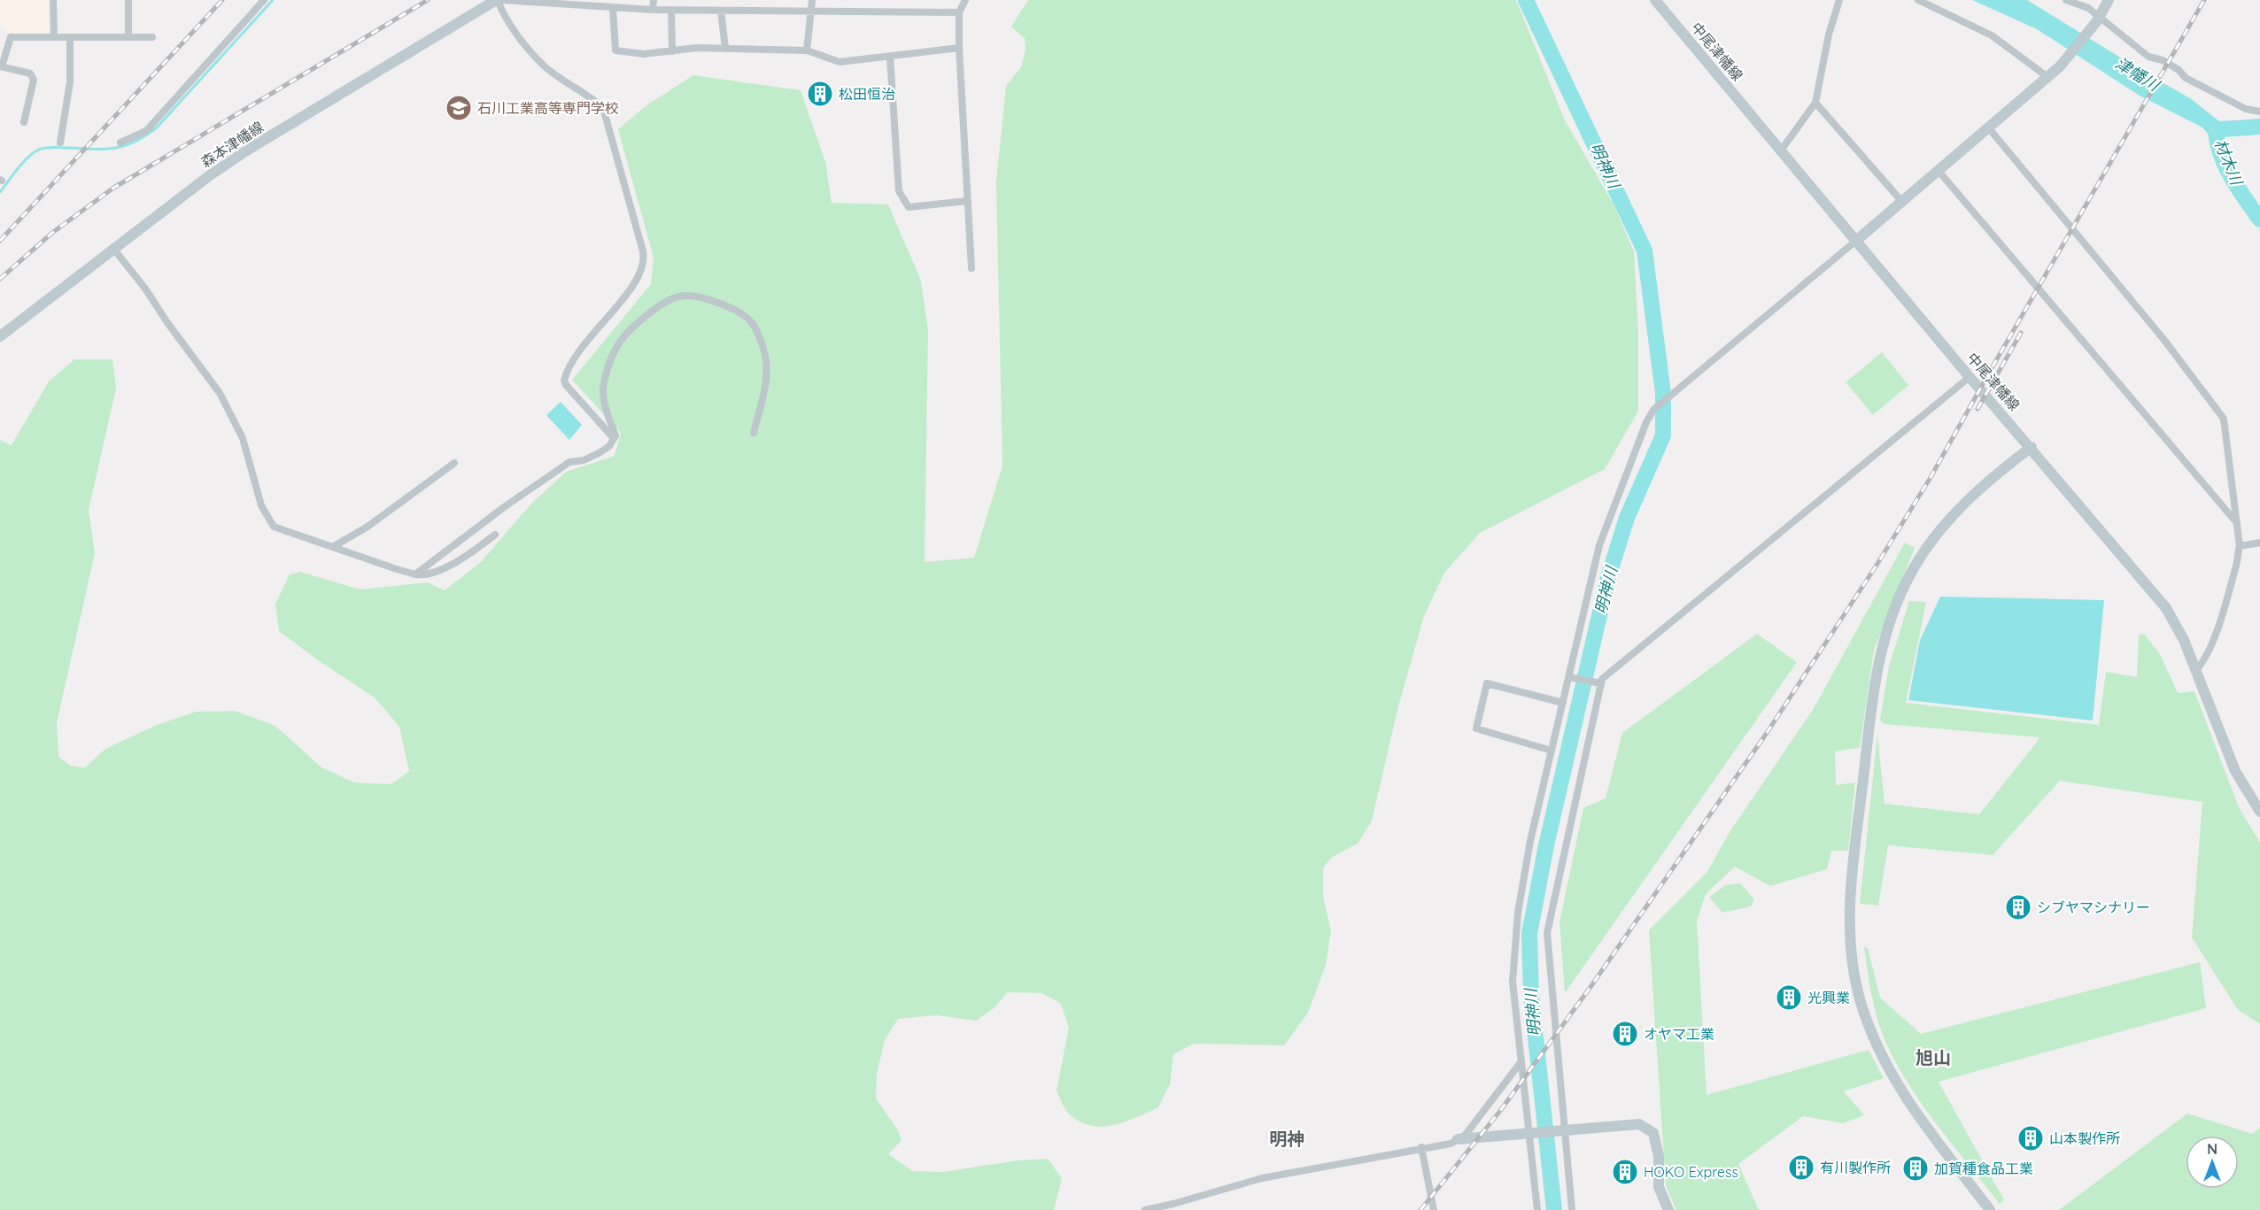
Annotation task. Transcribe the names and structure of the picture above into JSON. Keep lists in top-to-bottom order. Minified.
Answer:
{"streets":{"main road":["中尾津幡線","森本津幡線"]},"districts":["旭山","明神"],"water":["津幡川","材木川","明神川"],"places":{"building":["松田恒治","シブヤマシナリー","光興業","オヤマ工業","山本製作所","有川製作所","加賀種食品工業","HOKO Express"],"school or university":["石川工業高等専門学校"]},"north":"top"}
